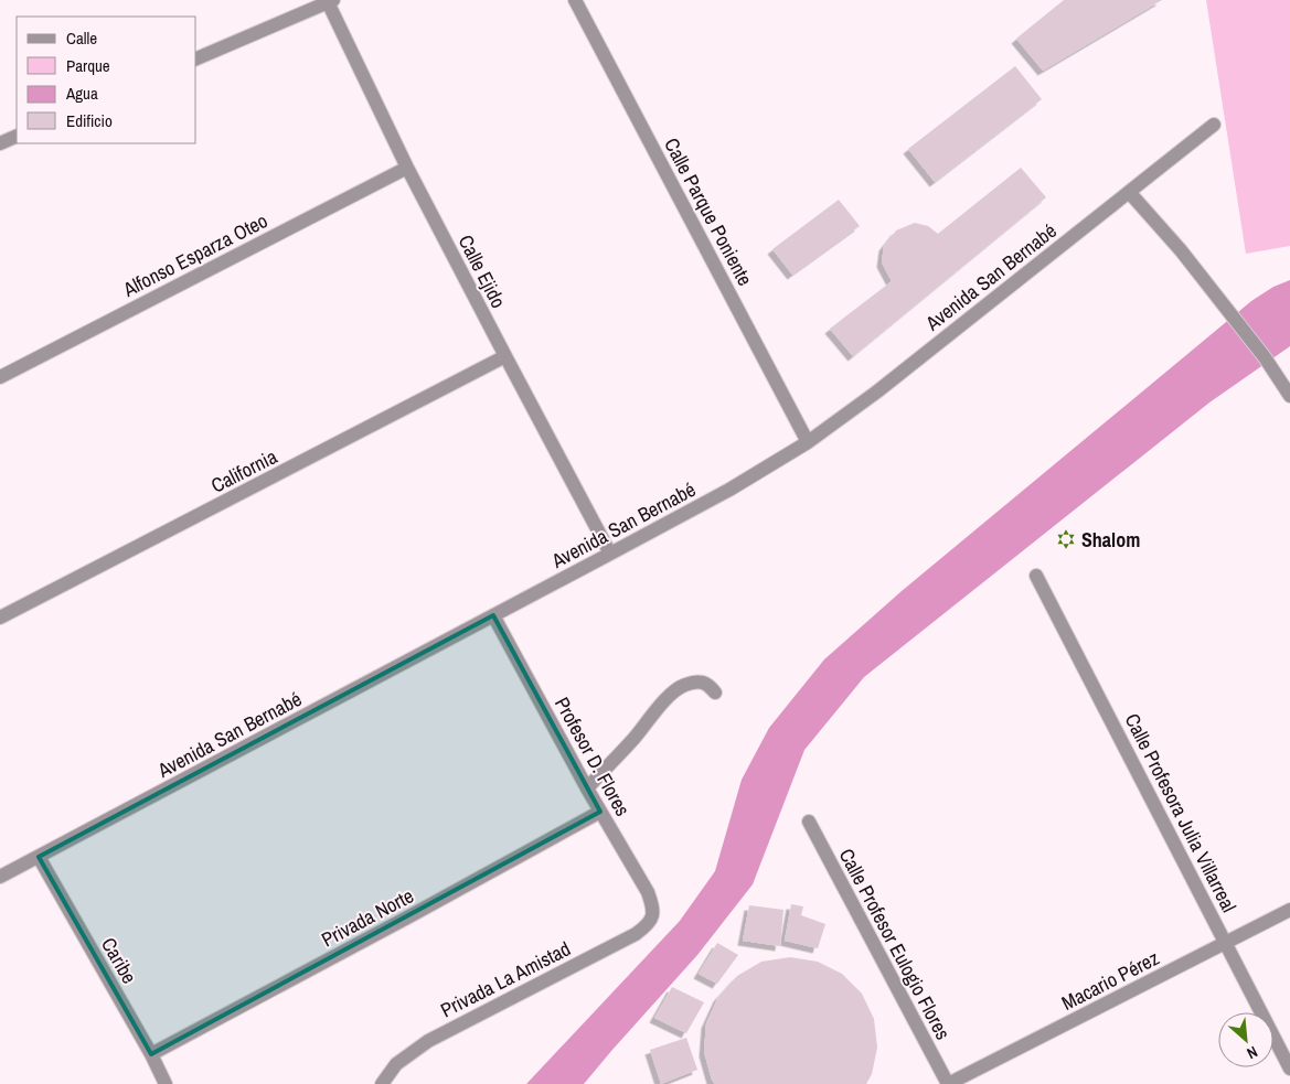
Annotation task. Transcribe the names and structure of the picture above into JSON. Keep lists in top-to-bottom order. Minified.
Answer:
{"streets":{"street":["Calle Parque Poniente","Alfonso Esparza Oteo","Calle Ejido","Avenida San Bernabé","California","Profesor D. Flores","Calle Profesora Julia Villarreal","Privada Norte","Calle Profesor Eulogio Flores","Caribe","Privada La Amistad","Macario Pérez"]},"crossings":[["Calle Parque Poniente","Avenida San Bernabé"],["Alfonso Esparza Oteo","Calle Ejido"],["Calle Ejido","Avenida San Bernabé"],["Calle Ejido","California"],["Avenida San Bernabé","Profesor D. Flores"],["Avenida San Bernabé","Caribe"],["Profesor D. Flores","Privada Norte"],["Profesor D. Flores","Privada La Amistad"],["Calle Profesora Julia Villarreal","Macario Pérez"],["Privada Norte","Caribe"],["Calle Profesor Eulogio Flores","Macario Pérez"]],"places":{"synagogue":["Shalom"]},"legend":["Calle","Parque","Agua","Edificio"],"north":"bottom right"}
